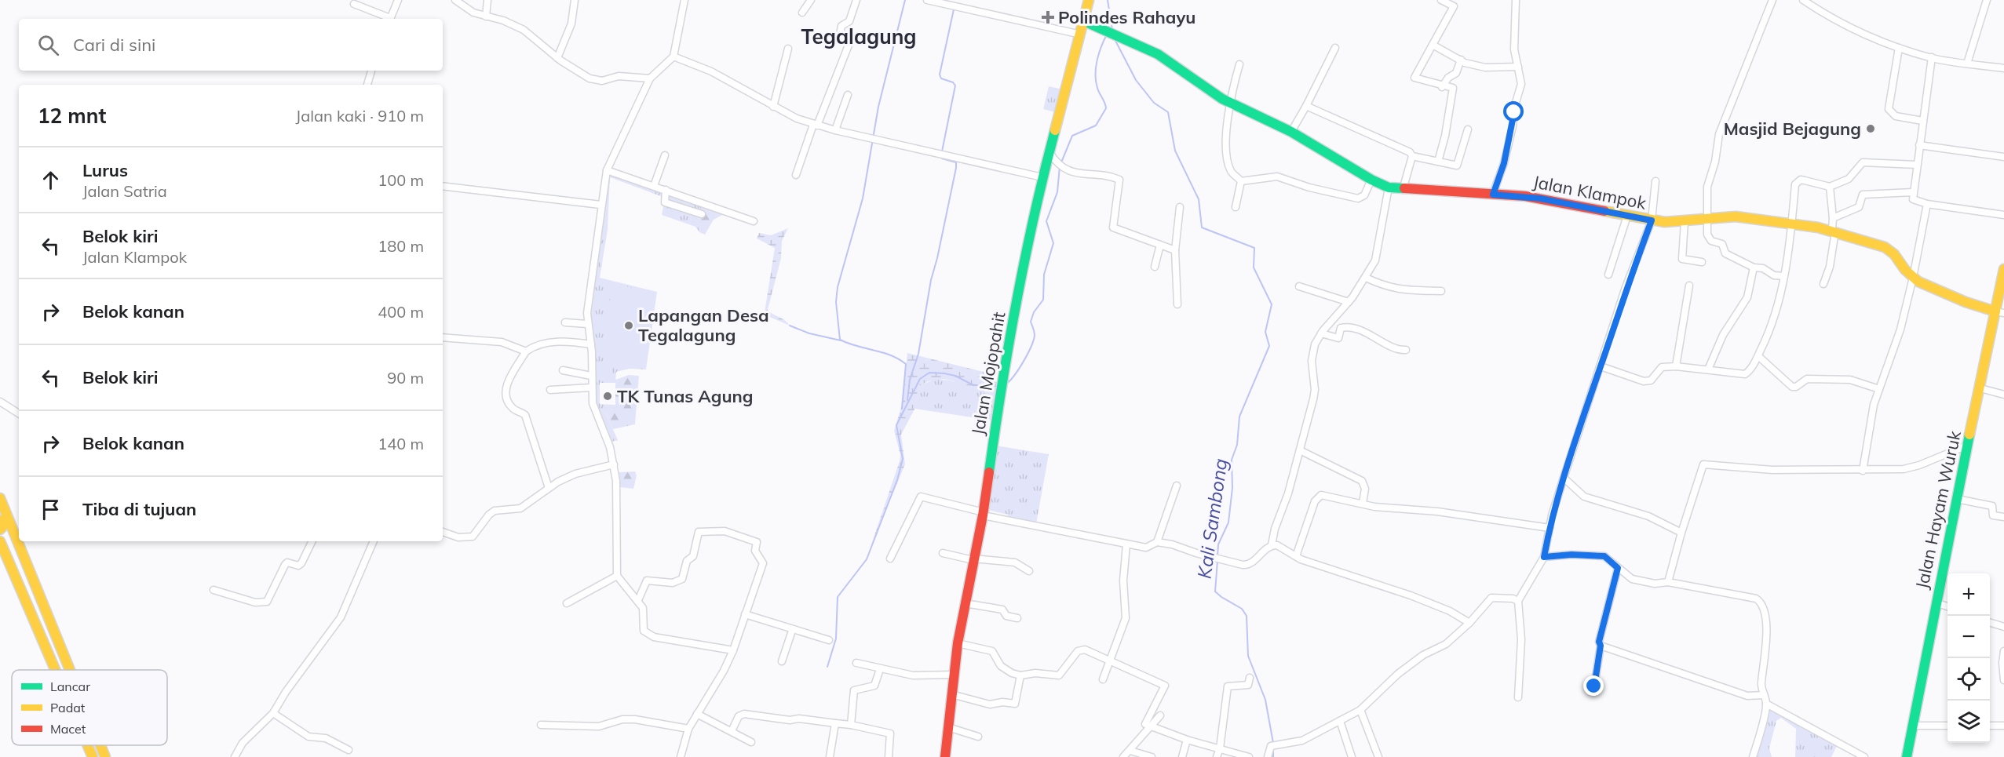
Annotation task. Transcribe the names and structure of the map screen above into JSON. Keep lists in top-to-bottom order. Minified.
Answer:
{"streets":{"main road":["Jalan Klampok","Jalan Mojopahit","Jalan Hayam Wuruk"]},"crossings":[["Jalan Klampok","Jalan Mojopahit"],["Jalan Klampok","Jalan Hayam Wuruk"]],"districts":["Tegalagung"],"water":["Kali Sambong"],"places":{"health":["Polindes Rahayu"],"other":["Masjid Bejagung","Lapangan Desa Tegalagung","TK Tunas Agung"]},"legend":["Lancar","Padat","Macet"],"page":{"search":"Cari di sini","heading":["12 mnt","Jalan kaki · 910 m"],"list":[["Lurus","Jalan Satria","100 m"],["Belok kiri","Jalan Klampok","180 m"],["Belok kanan","400 m"],["Belok kiri","90 m"],["Belok kanan","140 m"],"Tiba di tujuan"],"map_buttons":["+","−"]}}
